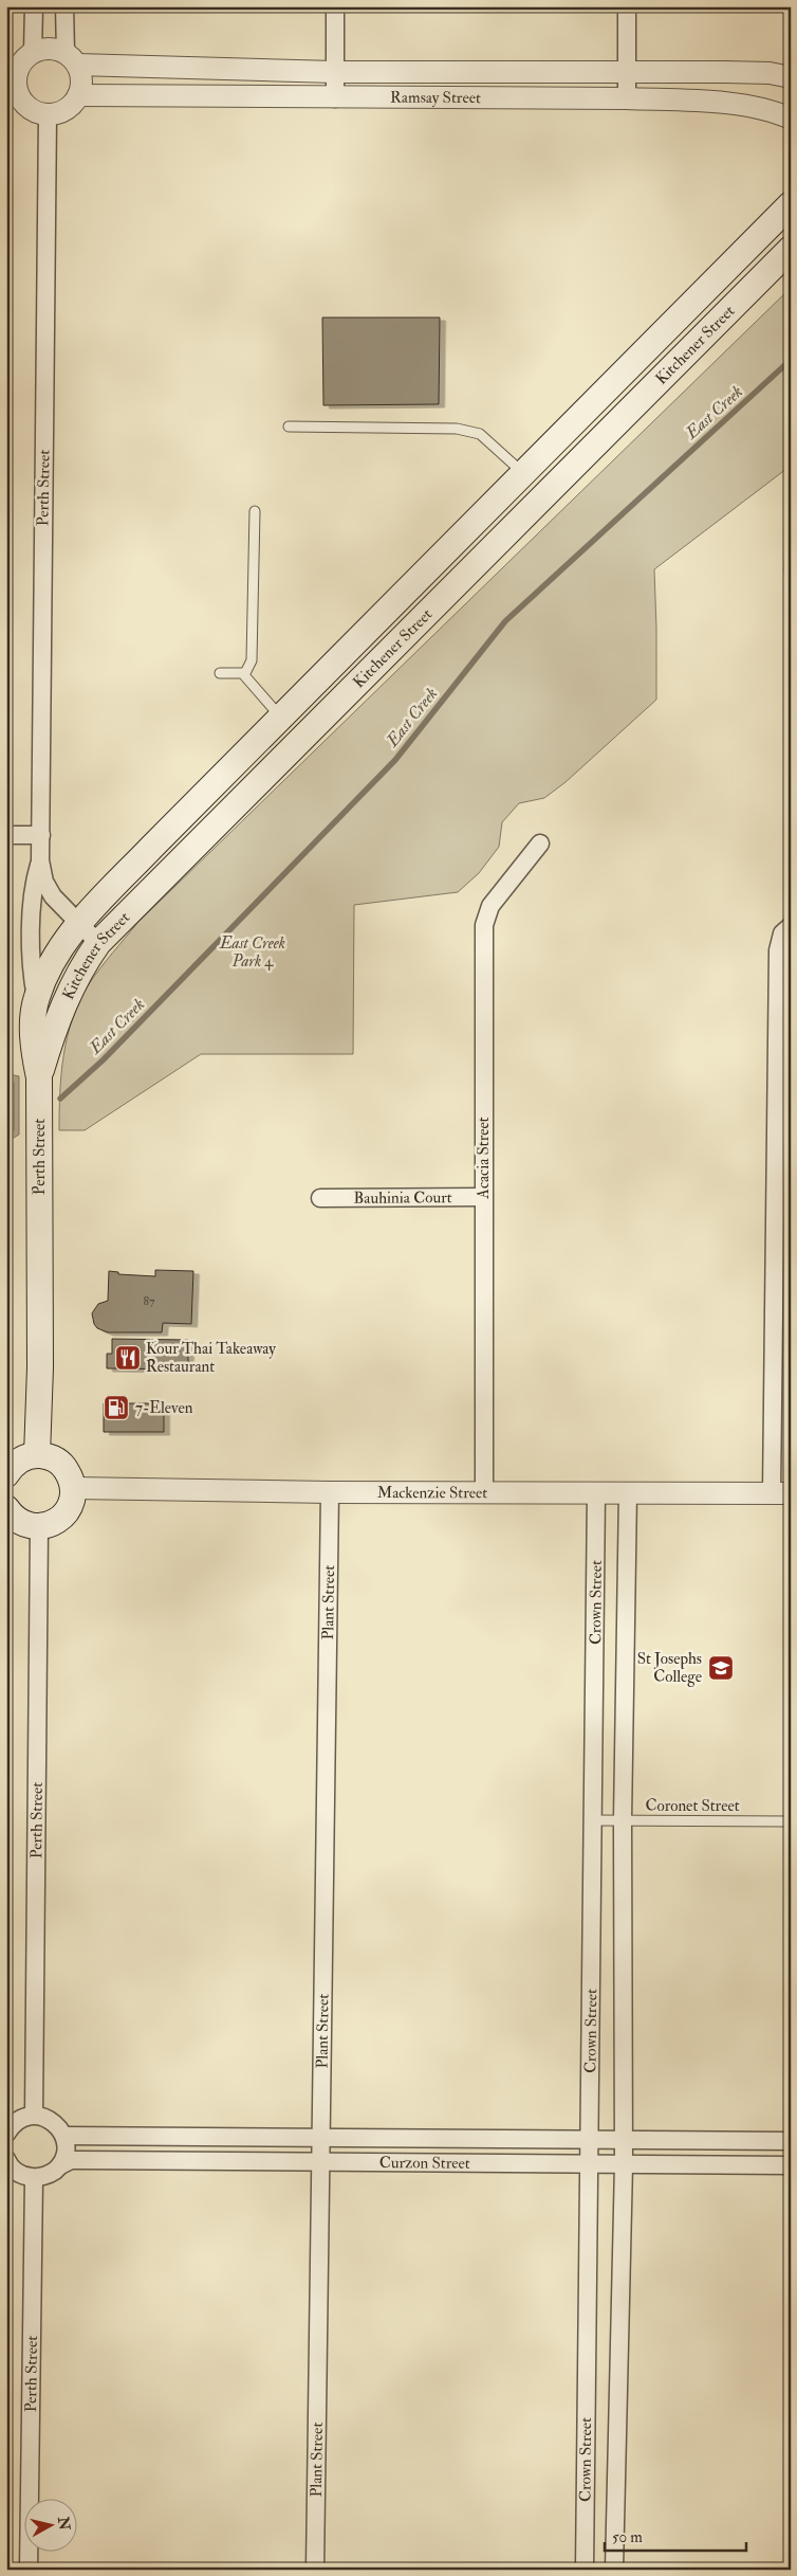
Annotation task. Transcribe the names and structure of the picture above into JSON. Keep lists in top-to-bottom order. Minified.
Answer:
{"streets":{"main road":["Kitchener Street","Perth Street"],"street":["Ramsay Street","Acacia Street","Bauhinia Court","Mackenzie Street","Plant Street","Crown Street","Curzon Street"],"lane":["Coronet Street"]},"crossings":[["Ramsay Street","Perth Street"],["Kitchener Street","Perth Street"],["Perth Street","Curzon Street"],["Acacia Street","Bauhinia Court"],["Acacia Street","Mackenzie Street"],["Mackenzie Street","Plant Street"],["Mackenzie Street","Crown Street"],["Plant Street","Curzon Street"],["Crown Street","Coronet Street"],["Crown Street","Curzon Street"]],"water":["East Creek"],"parks":["East Creek Park 4"],"places":{"restaurant":["Kour Thai Takeaway Restaurant"],"fuel station":["7-Eleven"],"school or university":["St Josephs College"]},"house_numbers":["87"],"scale_bar":"50 m","north":"right"}
